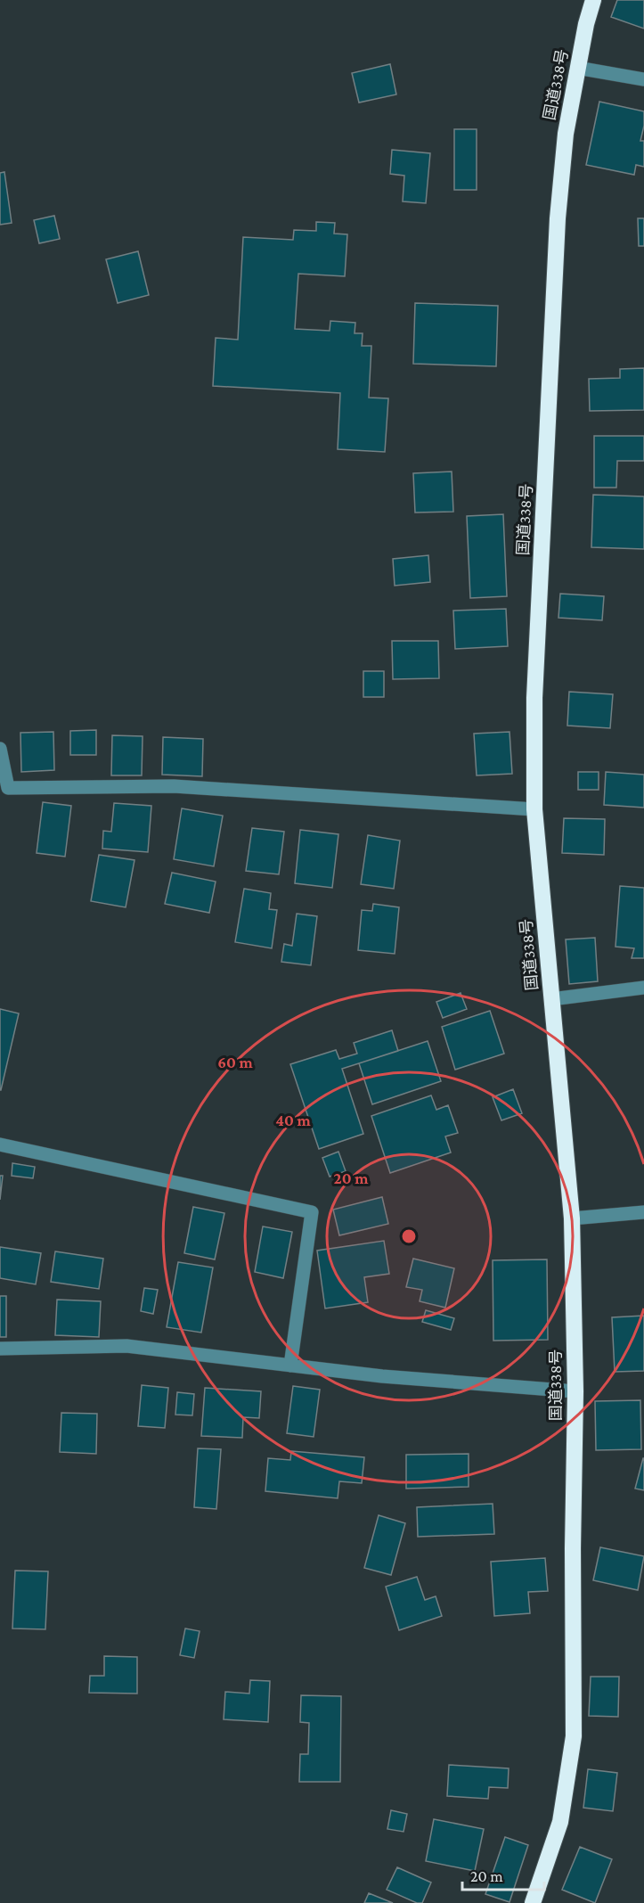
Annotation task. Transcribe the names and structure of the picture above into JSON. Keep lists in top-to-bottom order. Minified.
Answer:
{"streets":{"highway":["国道338号"]},"scale_bar":"20 m","rings":["60 m","40 m","20 m"]}
